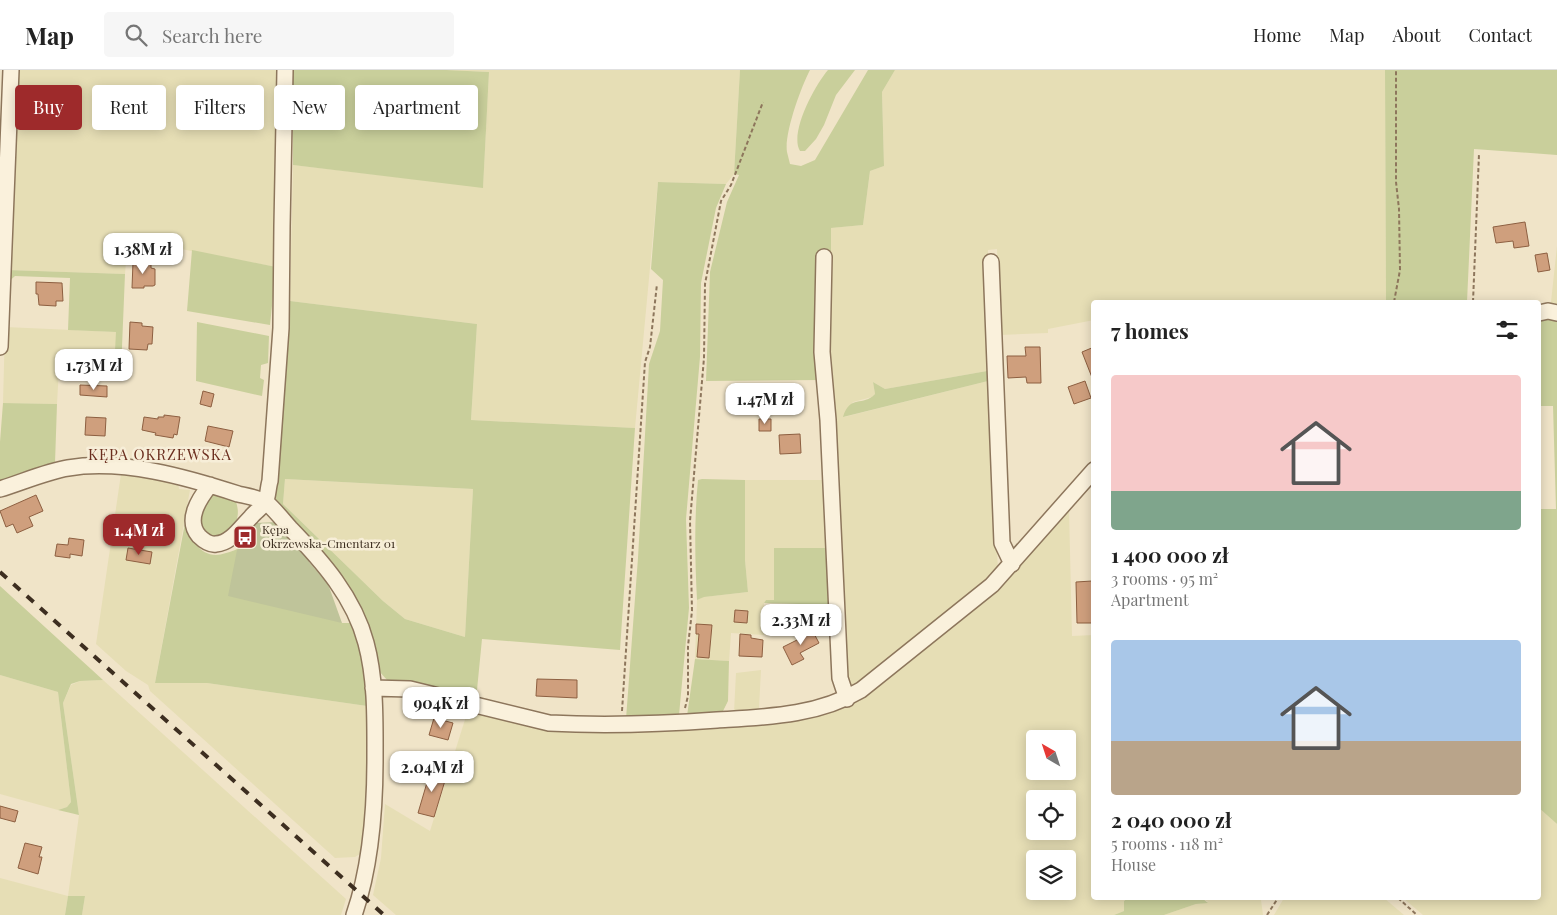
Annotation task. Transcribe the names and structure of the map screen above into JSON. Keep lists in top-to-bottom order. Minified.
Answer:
{"districts":["KĘPA OKRZEWSKA"],"places":{"bus stop":["Kępa Okrzewska-Cmentarz 01"]},"north":"top left","page":{"header":"Map","search":"Search here","nav":["Home","Map","About","Contact"],"chip":["Buy","Rent","Filters","New","Apartment"],"price":["1.38M zł","1.73M zł","1.47M zł","1.4M zł","2.33M zł","904K zł","2.04M zł"],"heading":"7 homes","list":[{"name":"1 400 000 zł","note":"3 rooms · 95 m² · Apartment"},{"name":"2 040 000 zł","note":"5 rooms · 118 m² · House"}]}}
